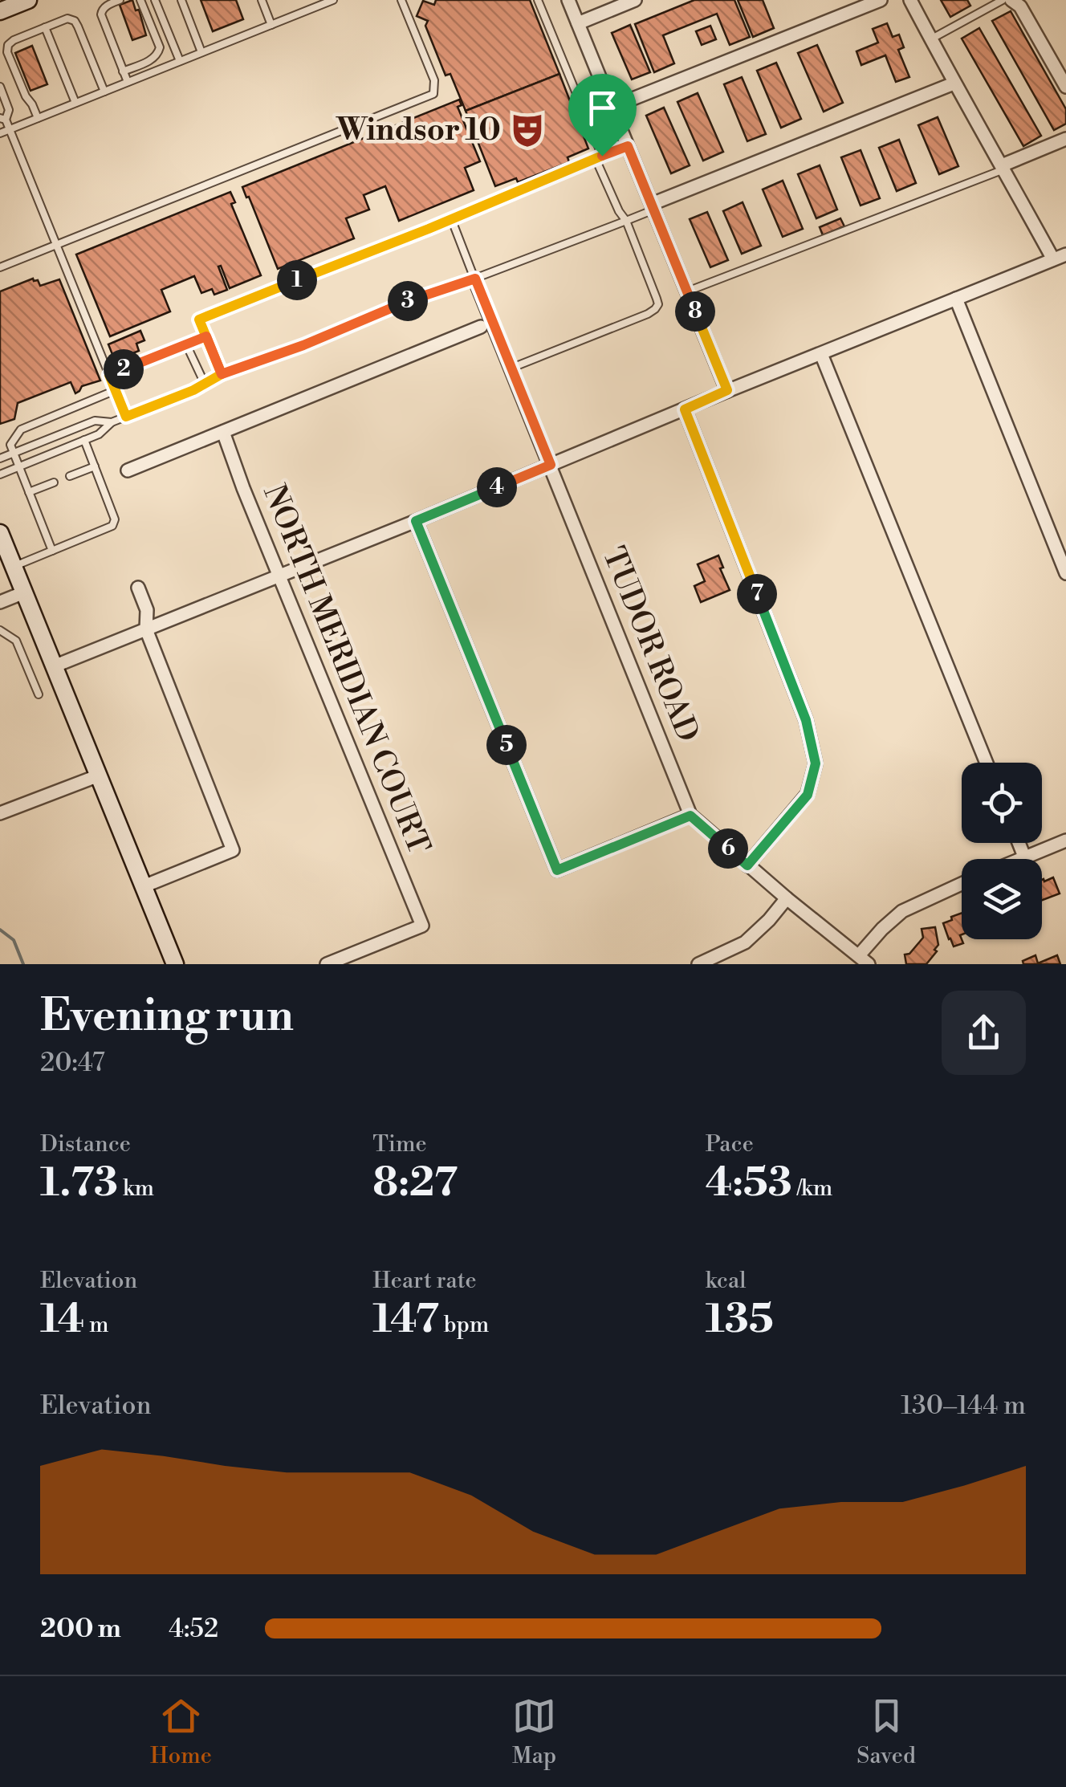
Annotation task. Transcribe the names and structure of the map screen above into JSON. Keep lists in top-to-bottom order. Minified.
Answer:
{"streets":{"street":["TUDOR ROAD","NORTH MERIDIAN COURT"]},"places":{"theatre":["Windsor 10"]},"page":{"pins":["1","3","8","2","4","7","5","6"],"heading":["Evening run","20:47"],"stats":[["Distance","1.73 km"],["Time","8:27"],["Pace","4:53 /km"],["Elevation","14 m"],["Heart rate","147 bpm"],["kcal","135"]],"chart":["Elevation","130–144 m"],"list":[{"name":"200 m","note":"4:52"}],"tabs":["Home","Map","Saved"]}}
